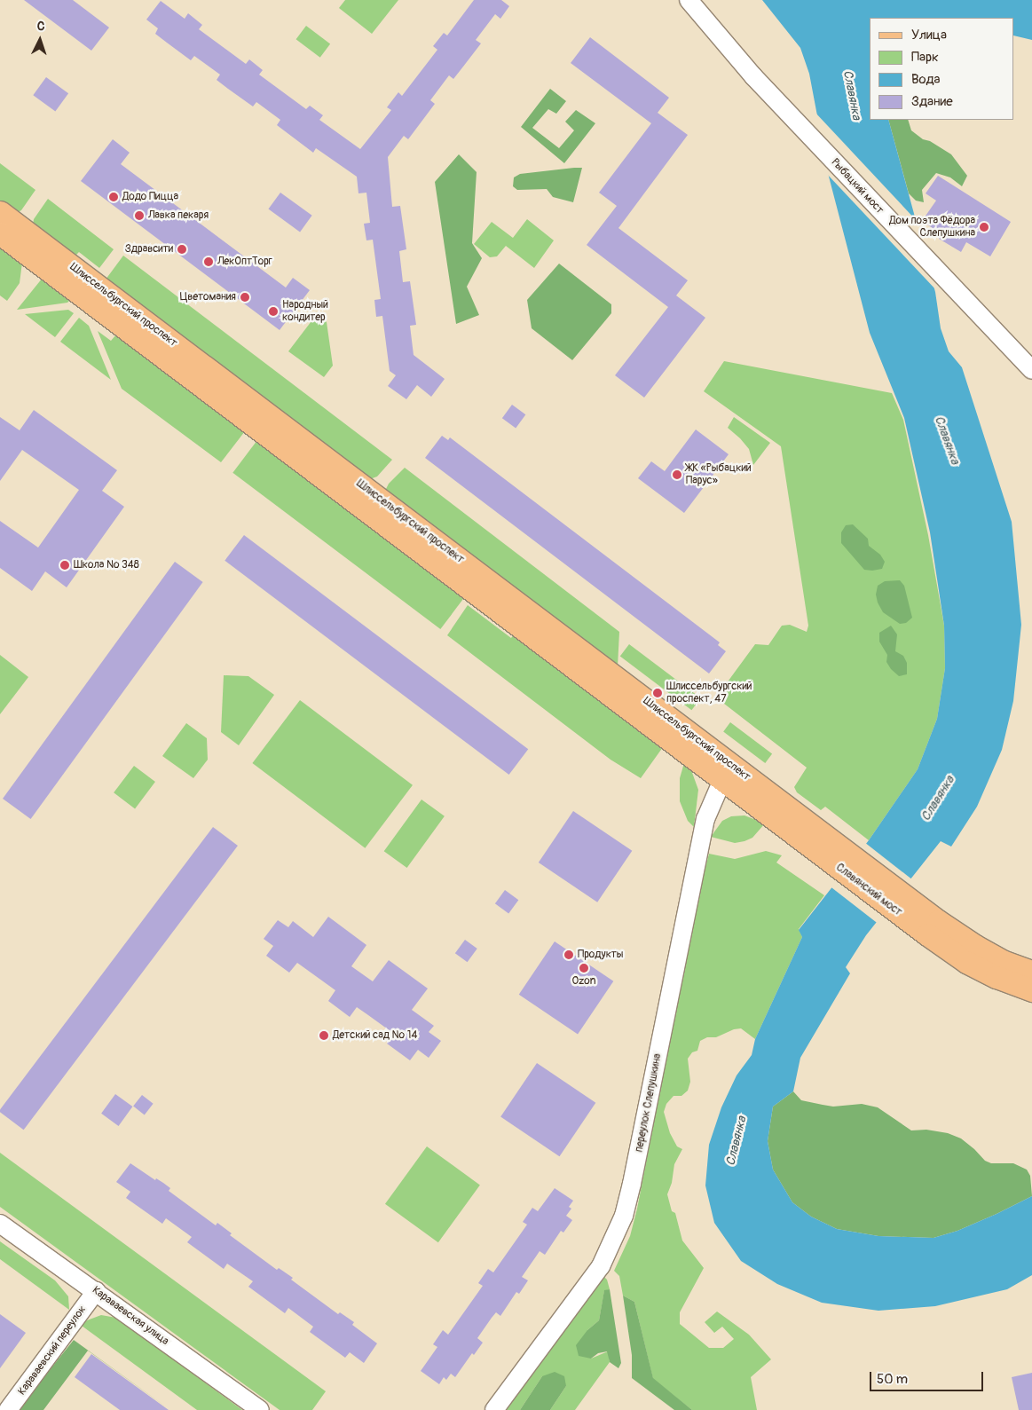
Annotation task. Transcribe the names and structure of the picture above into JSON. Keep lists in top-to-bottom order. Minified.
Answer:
{"streets":{"main road":["Шлиссельбургский проспект","Славянский мост"],"street":["Рыбацкий мост","переулок Слепушкина","Караваевская улица","Караваевский переулок"]},"crossings":[["Шлиссельбургский проспект","Славянский мост"],["Шлиссельбургский проспект","переулок Слепушкина"],["Караваевская улица","Караваевский переулок"]],"water":["Славянка"],"places":["Додо Пицца","Лавка пекаря","Дом поэта Фёдора Слепушкина","Здравсити","ЛекОптТорг","Цветомания","Народный кондитер","ЖК «Рыбацкий Парус»","Школа № 348","Шлиссельбургский проспект, 47","Продукты","Ozon","Детский сад № 14"],"legend":["Улица","Парк","Вода","Здание"],"scale_bar":"50 m","north":"top"}
